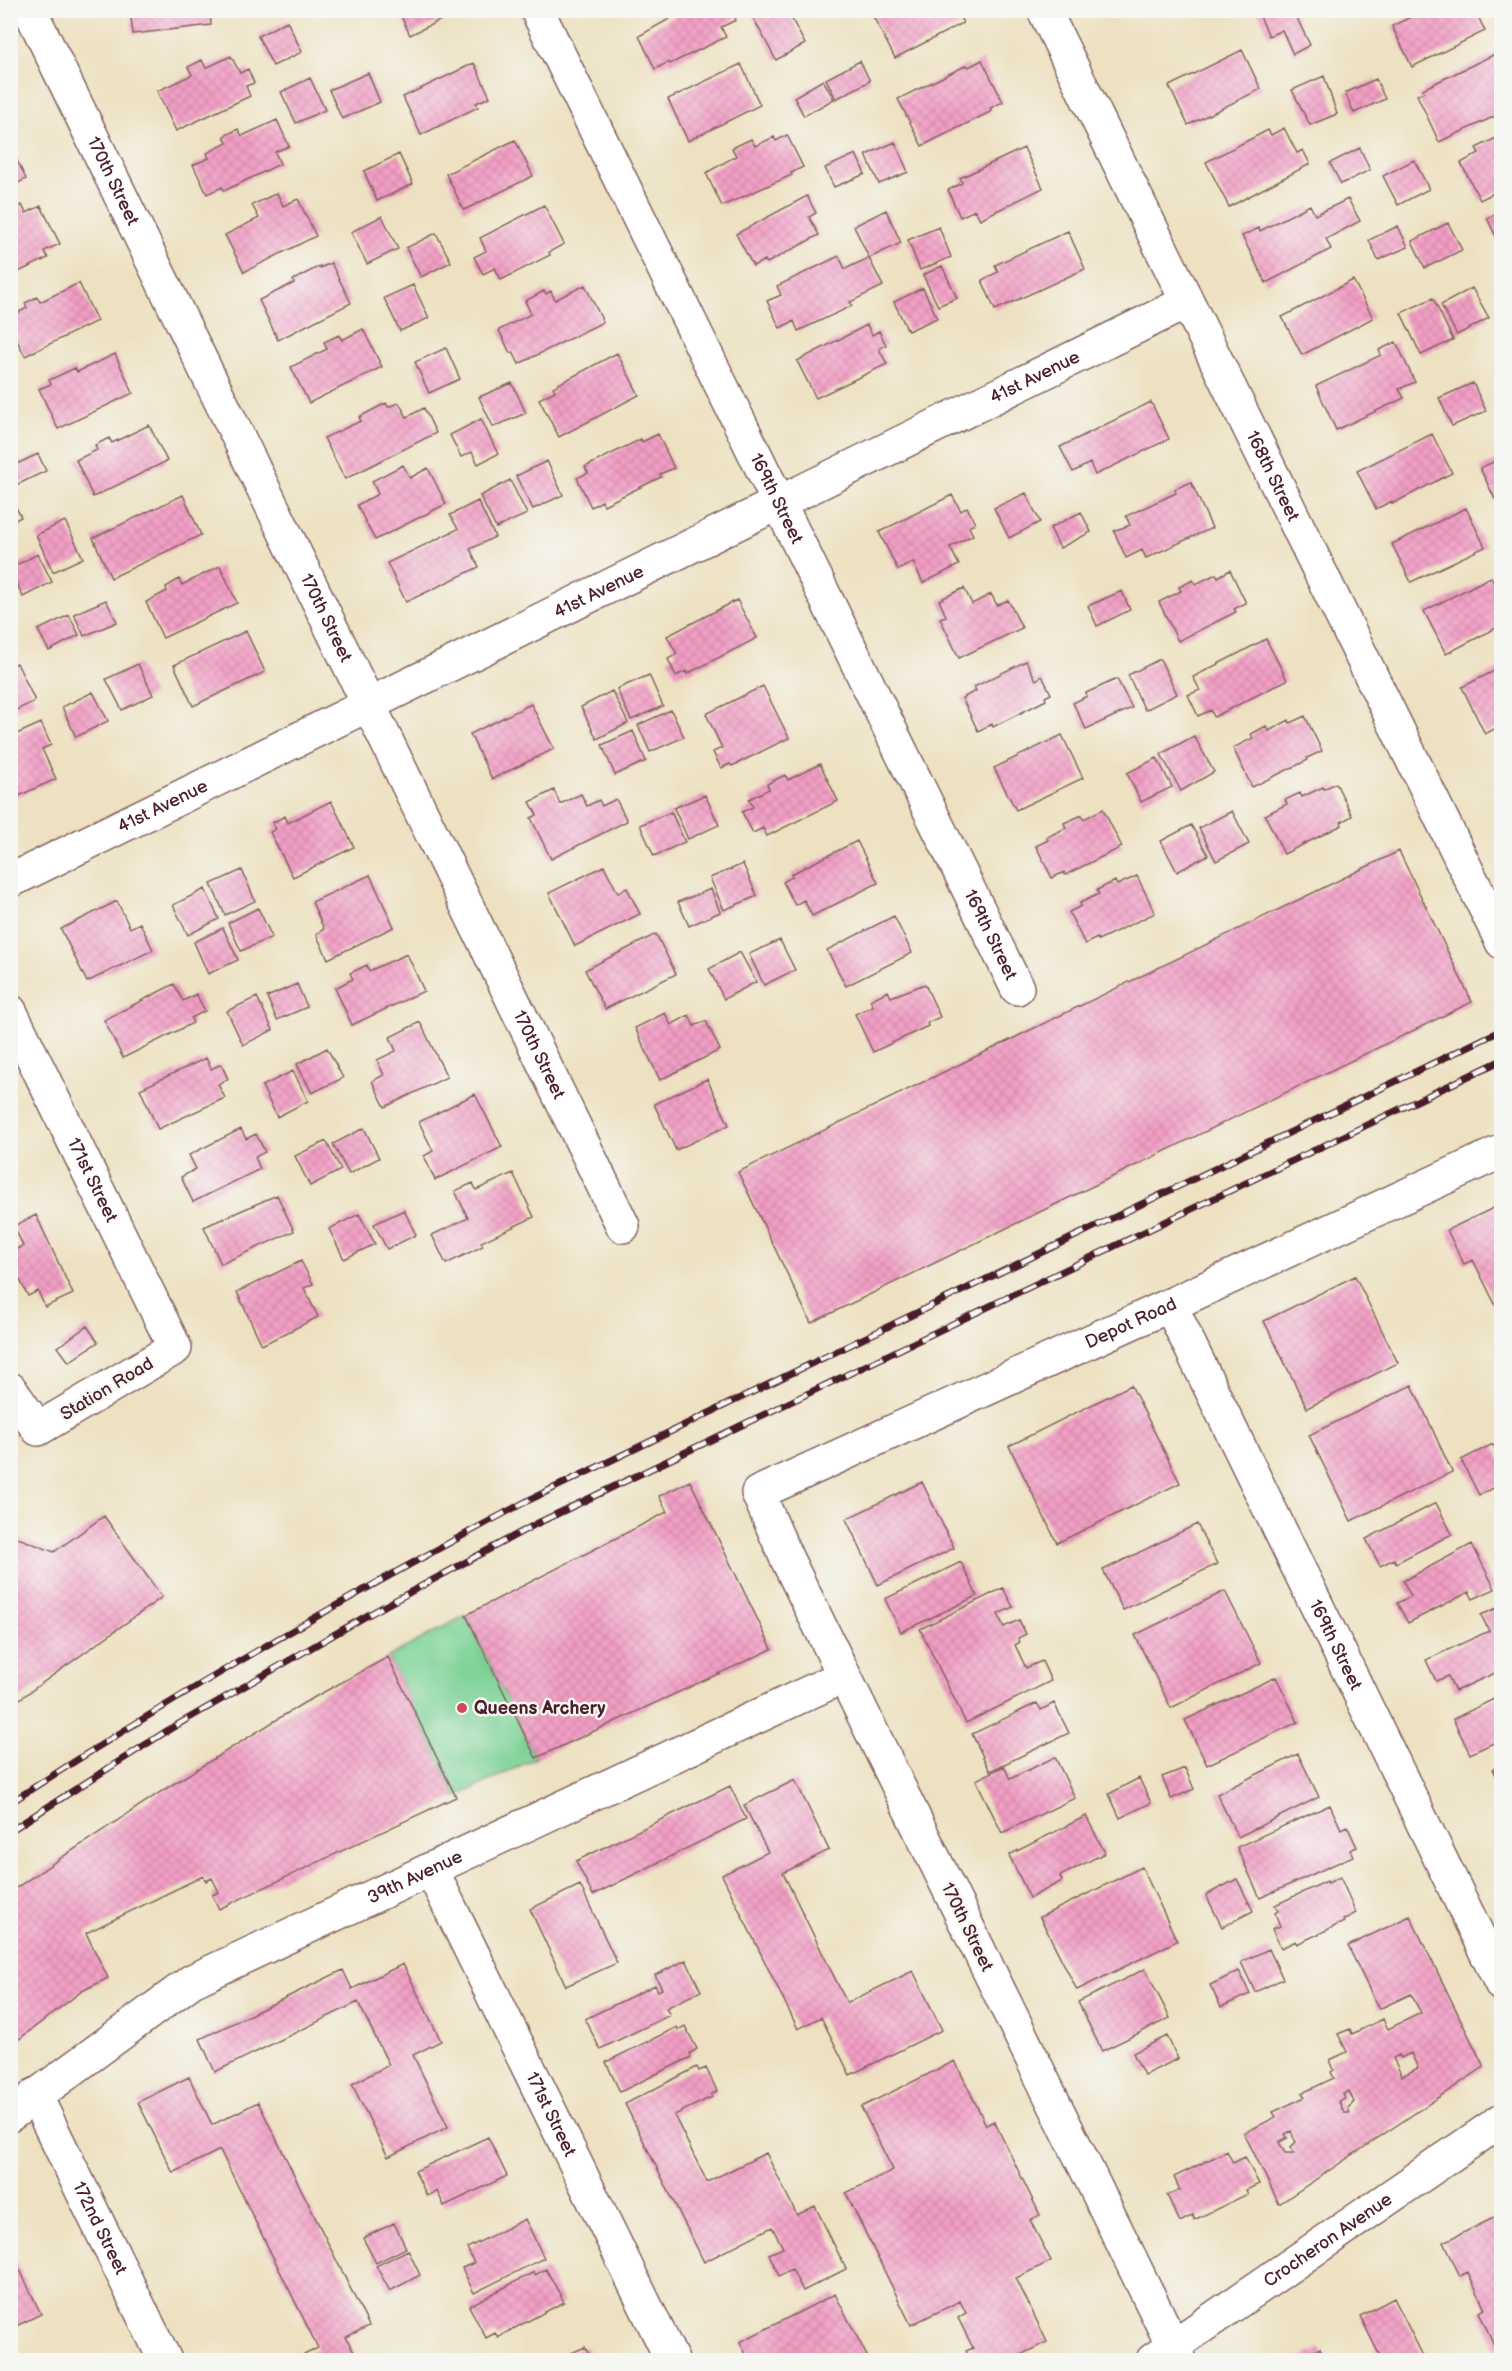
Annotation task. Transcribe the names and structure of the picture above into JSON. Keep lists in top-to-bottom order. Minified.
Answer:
{"streets":{"street":["170th Street","41st Avenue","168th Street","169th Street","171st Street","Depot Road","Station Road","39th Avenue","172nd Street","Crocheron Avenue"]},"crossings":[["170th Street","41st Avenue"],["170th Street","Depot Road"],["170th Street","39th Avenue"],["170th Street","Crocheron Avenue"],["41st Avenue","168th Street"],["41st Avenue","169th Street"],["169th Street","Depot Road"],["171st Street","Station Road"],["171st Street","39th Avenue"],["39th Avenue","172nd Street"]],"places":["Queens Archery"]}
